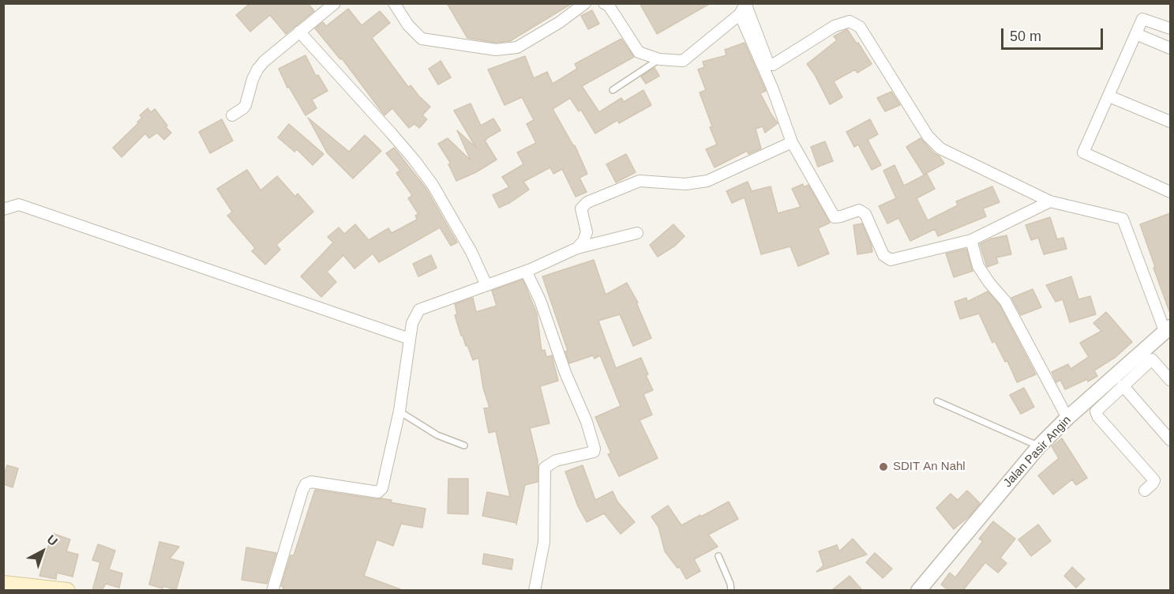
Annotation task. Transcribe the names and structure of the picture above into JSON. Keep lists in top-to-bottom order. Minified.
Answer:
{"streets":{"street":["Jalan Pasir Angin"]},"places":["SDIT An Nahl"],"scale_bar":"50 m","north":"top right"}
